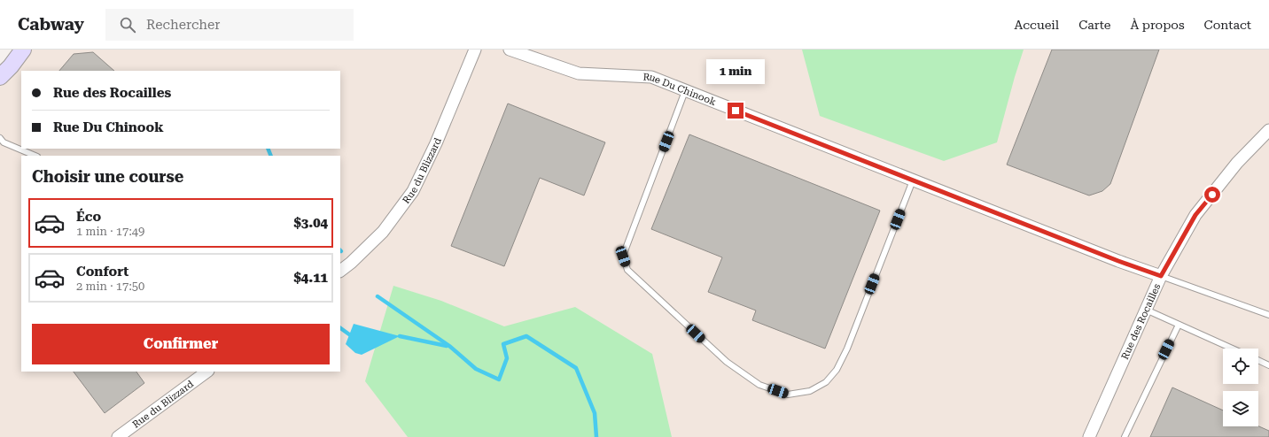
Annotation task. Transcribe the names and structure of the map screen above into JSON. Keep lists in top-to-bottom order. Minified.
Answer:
{"streets":{"street":["Rue Du Chinook","Rue du Blizzard","Rue des Rocailles"]},"crossings":[["Rue Du Chinook","Rue des Rocailles"]],"page":{"header":"Cabway","search":"Rechercher","nav":["Accueil","Carte","À propos","Contact"],"bubble":"1 min","banner":["Rue des Rocailles","Rue Du Chinook"],"heading":"Choisir une course","list":[{"name":"Éco","note":"1 min · 17:49","value":"$3.04"},{"name":"Confort","note":"2 min · 17:50","value":"$4.11"}],"buttons":"Confirmer"}}
